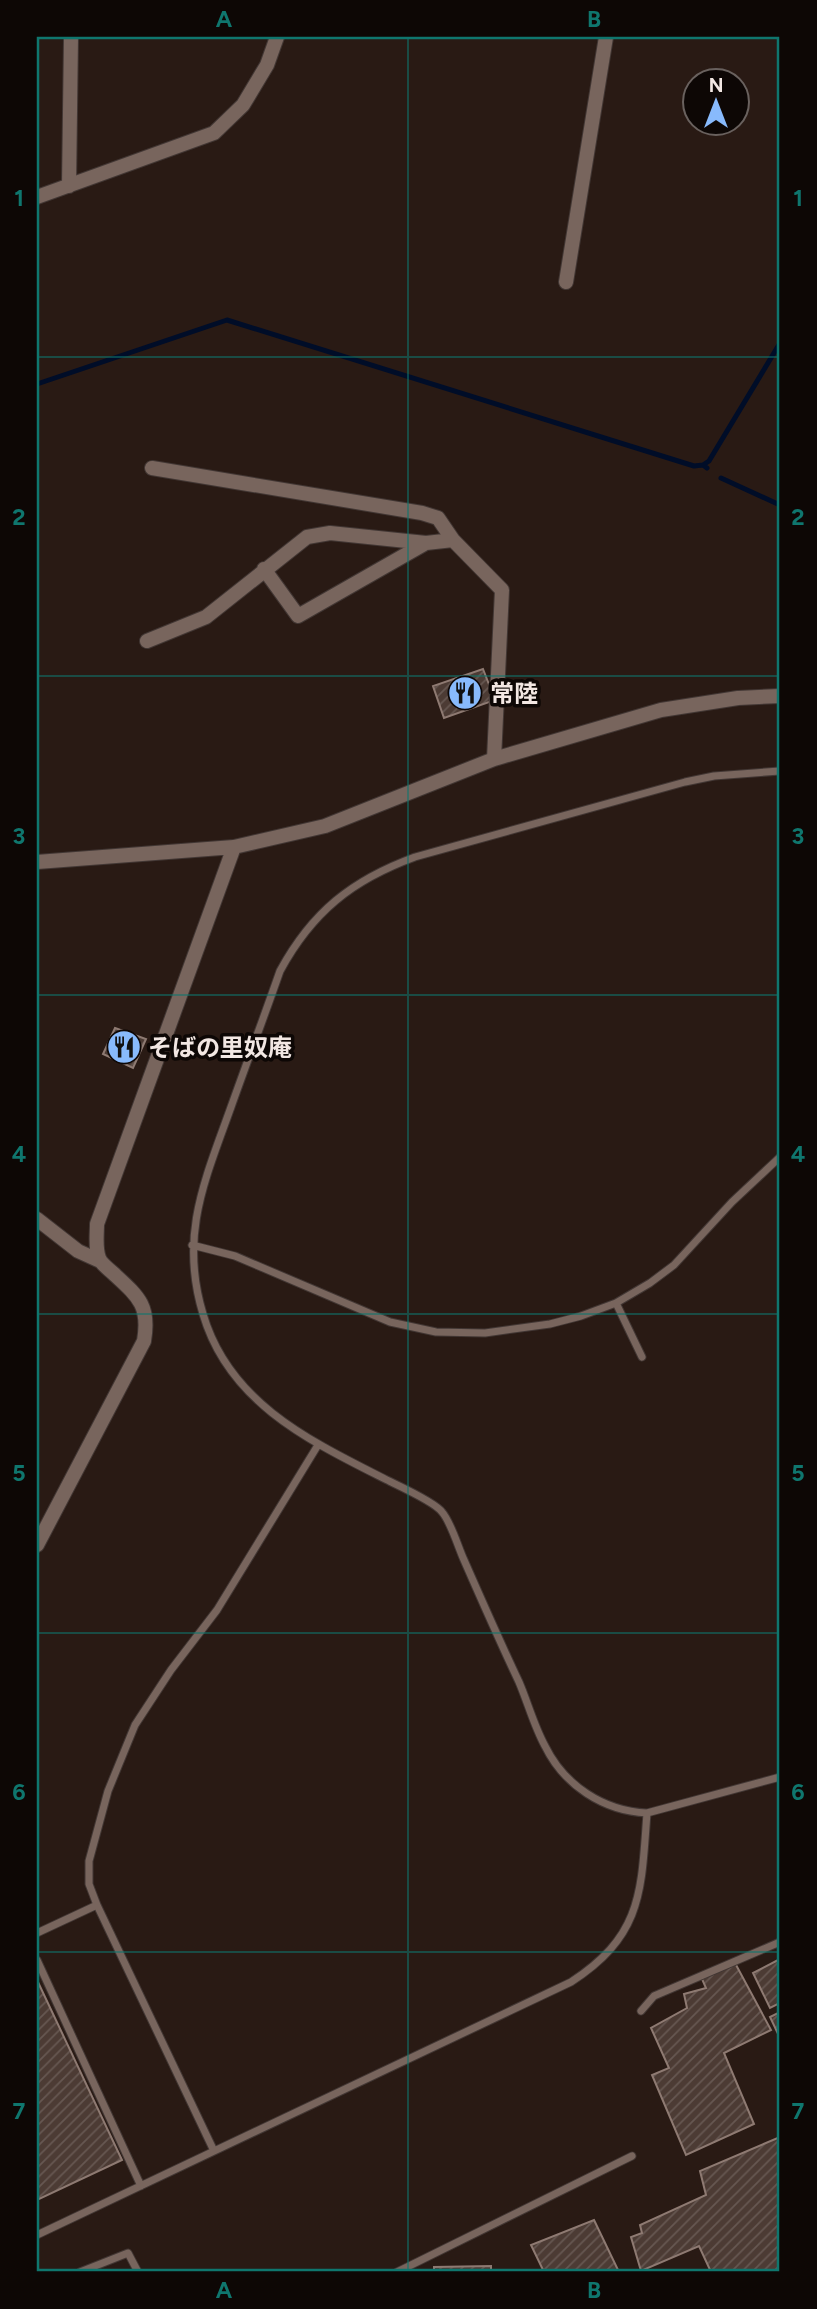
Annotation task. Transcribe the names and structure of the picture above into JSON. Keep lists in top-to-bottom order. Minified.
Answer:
{"places":{"restaurant":["常陸","そばの里奴庵"]},"north":"top","grid":{"columns":["A","B"],"rows":["1","2","3","4","5","6","7"]}}
